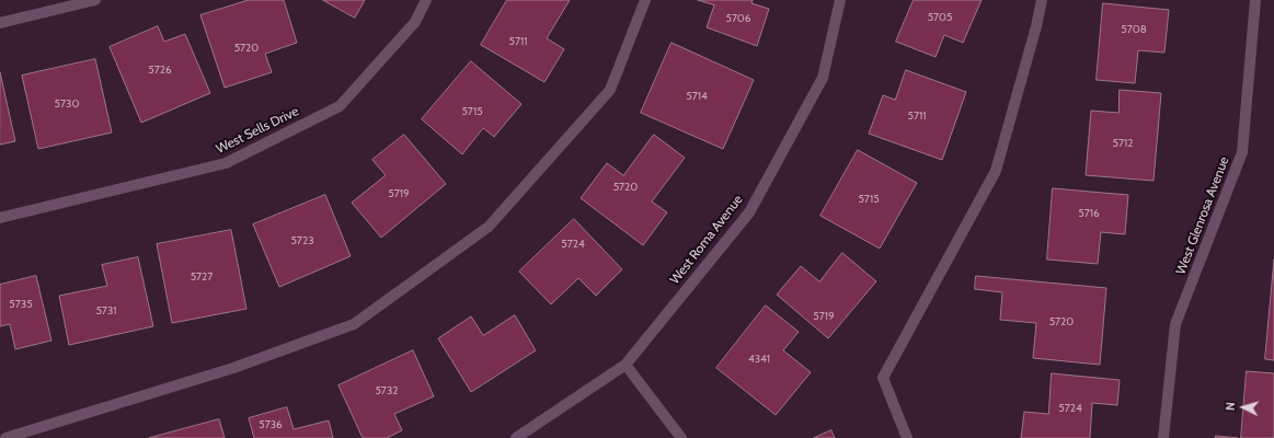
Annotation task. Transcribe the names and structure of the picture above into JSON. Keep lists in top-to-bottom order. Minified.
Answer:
{"streets":{"street":["West Sells Drive","West Glenrosa Avenue","West Roma Avenue"]},"house_numbers":["5705","5706","5708","5711","5720","5726","5714","5730","5715","5711","5712","5720","5719","5715","5716","5723","5724","5727","5735","5731","5719","5720","4341","5732","5724","5736"],"north":"left"}
